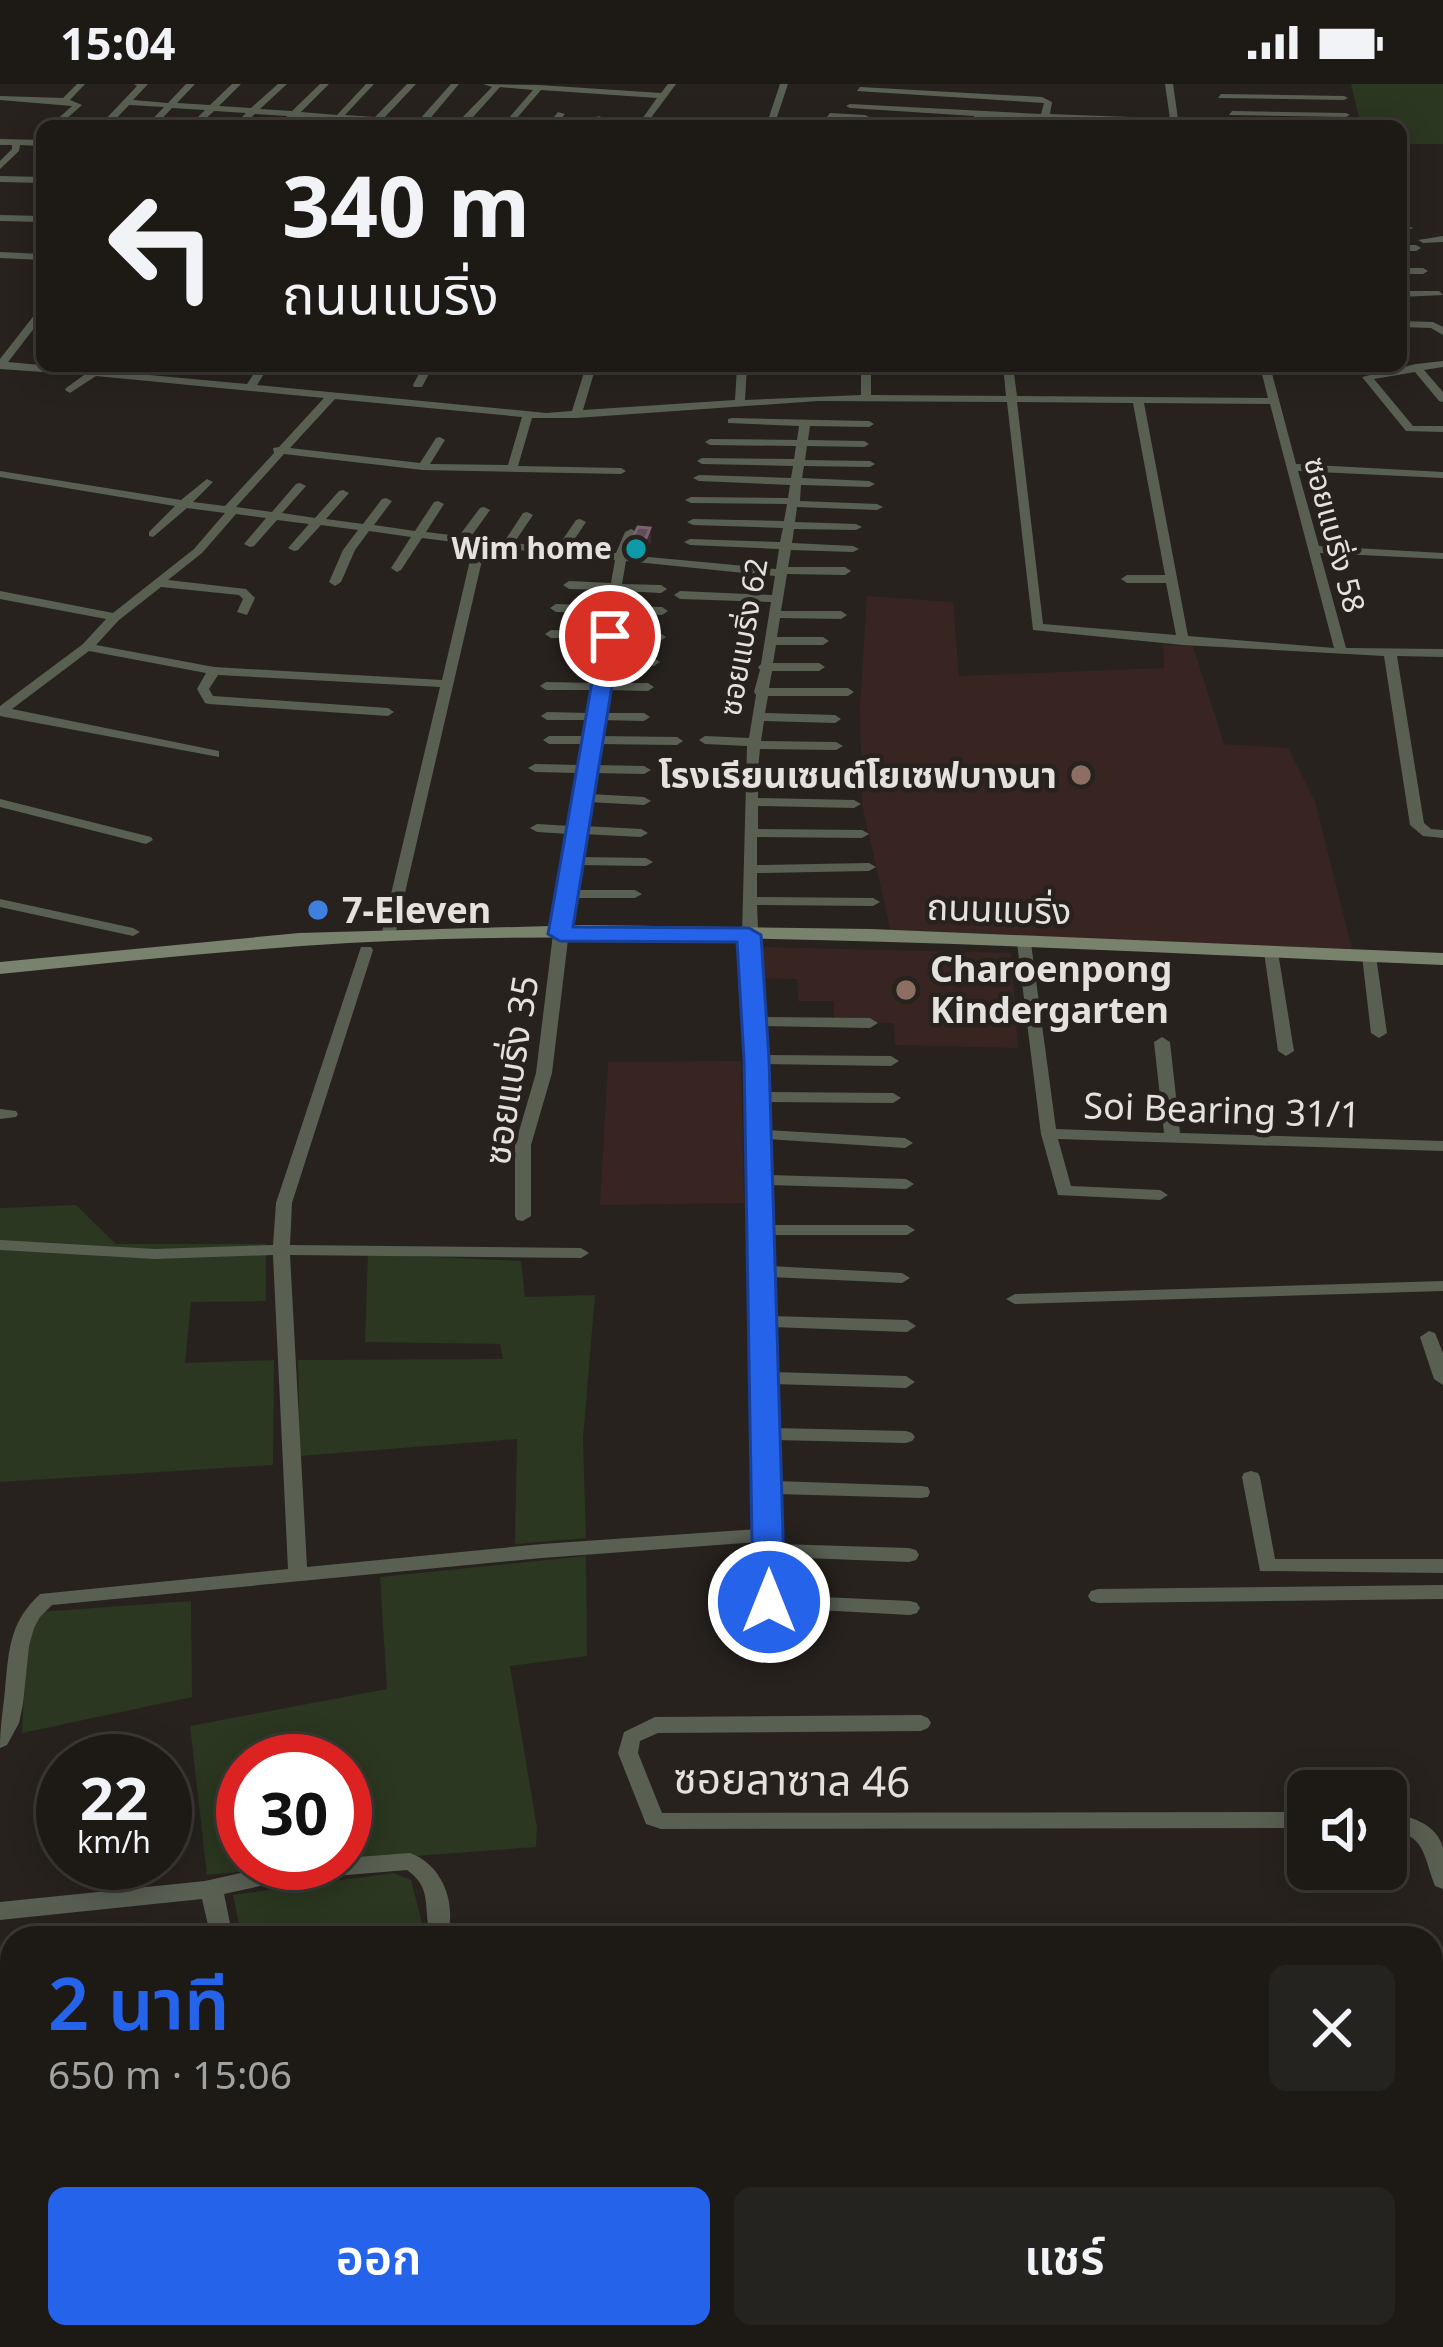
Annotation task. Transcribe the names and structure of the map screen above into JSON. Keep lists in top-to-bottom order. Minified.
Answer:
{"streets":{"main road":["ถนนแบริ่ง"],"street":["ซอยแบริ่ง 58","ซอยแบริ่ง 62","ซอยแบริ่ง 35","Soi Bearing 31/1","ซอยลาซาล 46"]},"crossings":[["ซอยแบริ่ง 62","ถนนแบริ่ง"],["ถนนแบริ่ง","ซอยแบริ่ง 35"],["ถนนแบริ่ง","Soi Bearing 31/1"]],"places":["Wim home","โรงเรียนเซนต์โยเซฟบางนา","7-Eleven","Charoenpong Kindergarten"],"page":{"status":"15:04","turn":["340 m","ถนนแบริ่ง"],"speed":"22 km/h","limit":"30","heading":["2 นาที","650 m · 15:06"],"buttons":["ออก","แชร์"]}}
